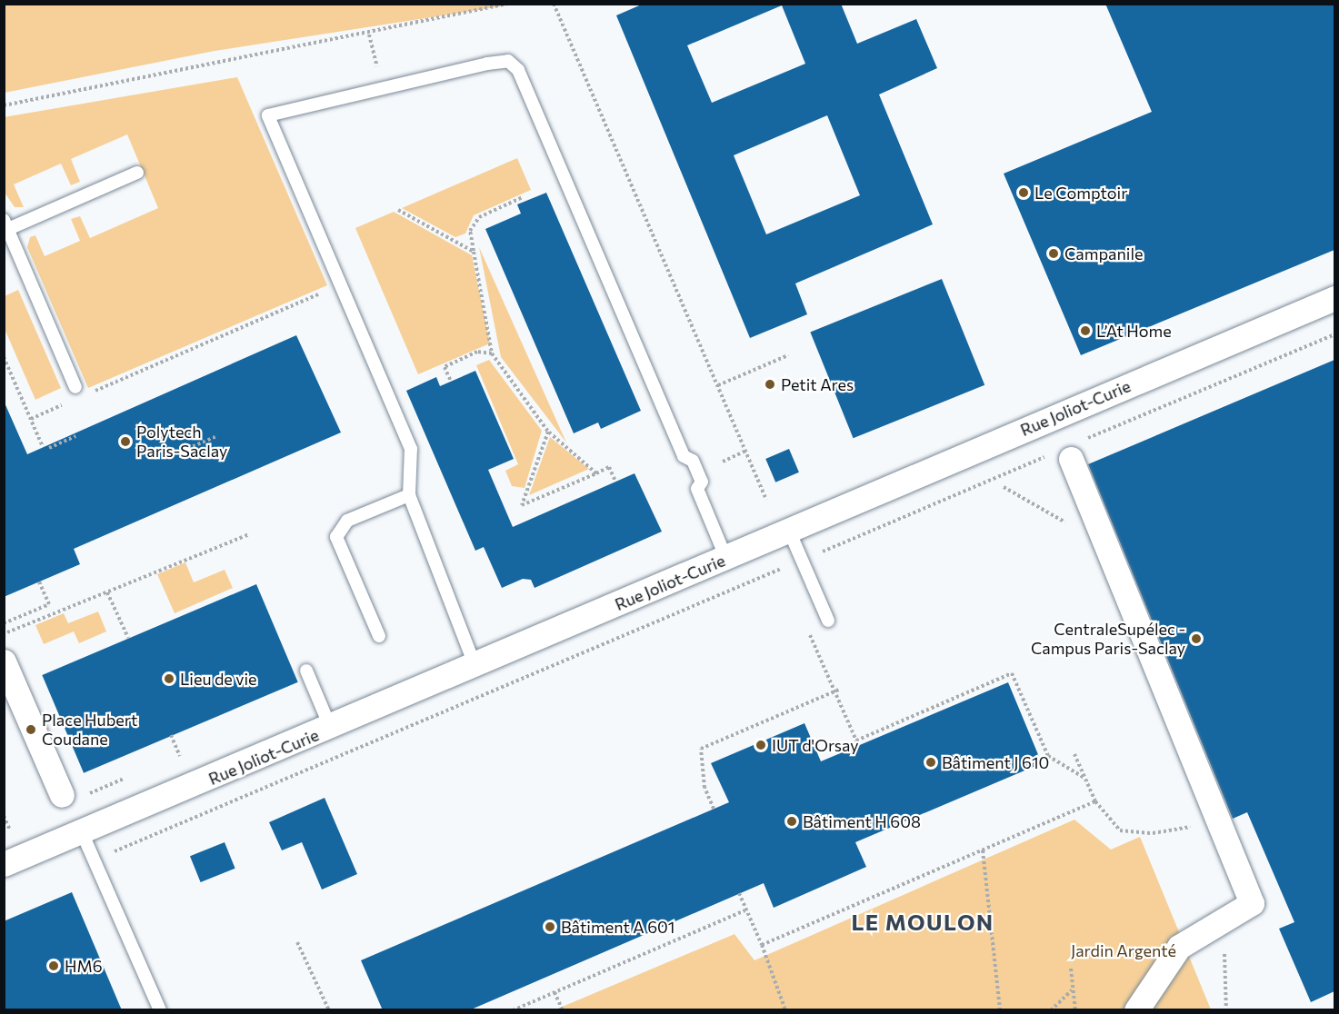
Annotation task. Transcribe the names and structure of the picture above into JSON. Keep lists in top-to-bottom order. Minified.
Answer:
{"streets":{"street":["Rue Joliot-Curie"]},"districts":["LE MOULON"],"parks":["Jardin Argenté"],"places":["Le Comptoir","Campanile","L’At Home","Petit Ares","Polytech Paris-Saclay","CentraleSupélec - Campus Paris-Saclay","Lieu de vie","Place Hubert Coudane","IUT d'Orsay","Bâtiment J 610","Bâtiment H 608","Bâtiment A 601","HM6"]}
